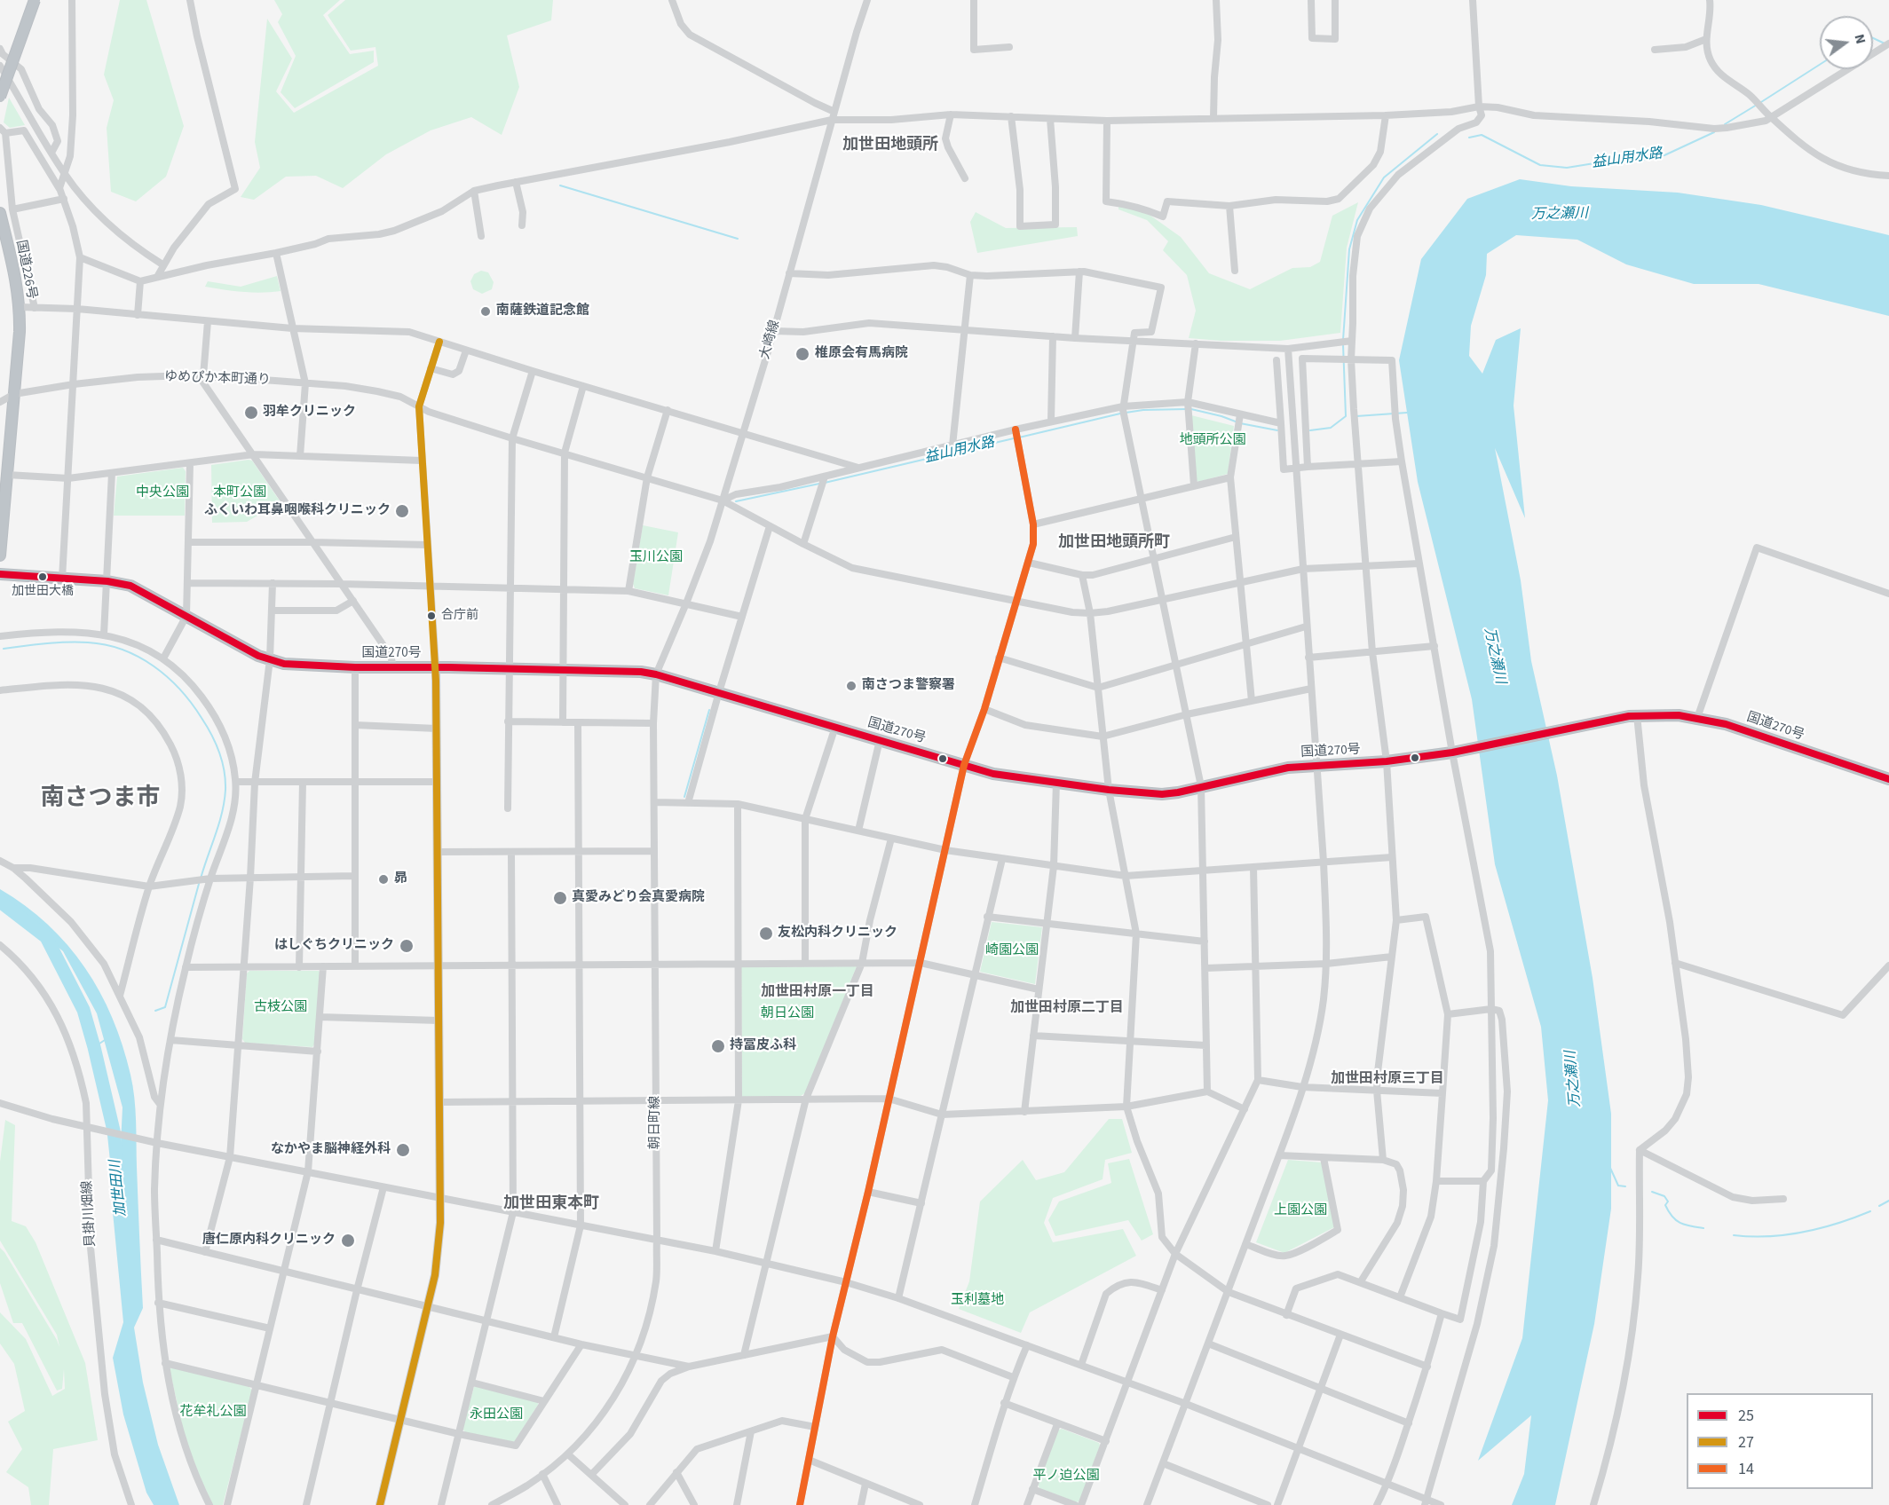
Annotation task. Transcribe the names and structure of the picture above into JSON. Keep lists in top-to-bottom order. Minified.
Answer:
{"streets":{"highway":["国道226号","国道270号"],"street":["大崎線","ゆめぴか本町通り","朝日町線","貝掛川畑線"]},"crossings":[["国道226号","ゆめぴか本町通り"],["大崎線","ゆめぴか本町通り"],["大崎線","国道270号"],["大崎線","朝日町線"],["国道270号","朝日町線"]],"districts":["加世田地頭所","加世田地頭所町","南さつま市","加世田村原一丁目","加世田村原二丁目","加世田村原三丁目","加世田東本町"],"water":["益山用水路","万之瀬川","加世田川"],"parks":["地頭所公園","中央公園","本町公園","玉川公園","崎園公園","古枝公園","朝日公園","上園公園","玉利墓地","花牟礼公園","永田公園","平ノ迫公園"],"places":["南薩鉄道記念館","椎原会有馬病院","羽牟クリニック","ふくいわ耳鼻咽喉科クリニック","加世田大橋","合庁前","南さつま警察署","昴","真愛みどり会真愛病院","友松内科クリニック","はしぐちクリニック","持冨皮ふ科","なかやま脳神経外科","唐仁原内科クリニック"],"lines":["transit line 27","transit line 14","transit line 25"],"legend":["25","27","14"],"north":"right"}
